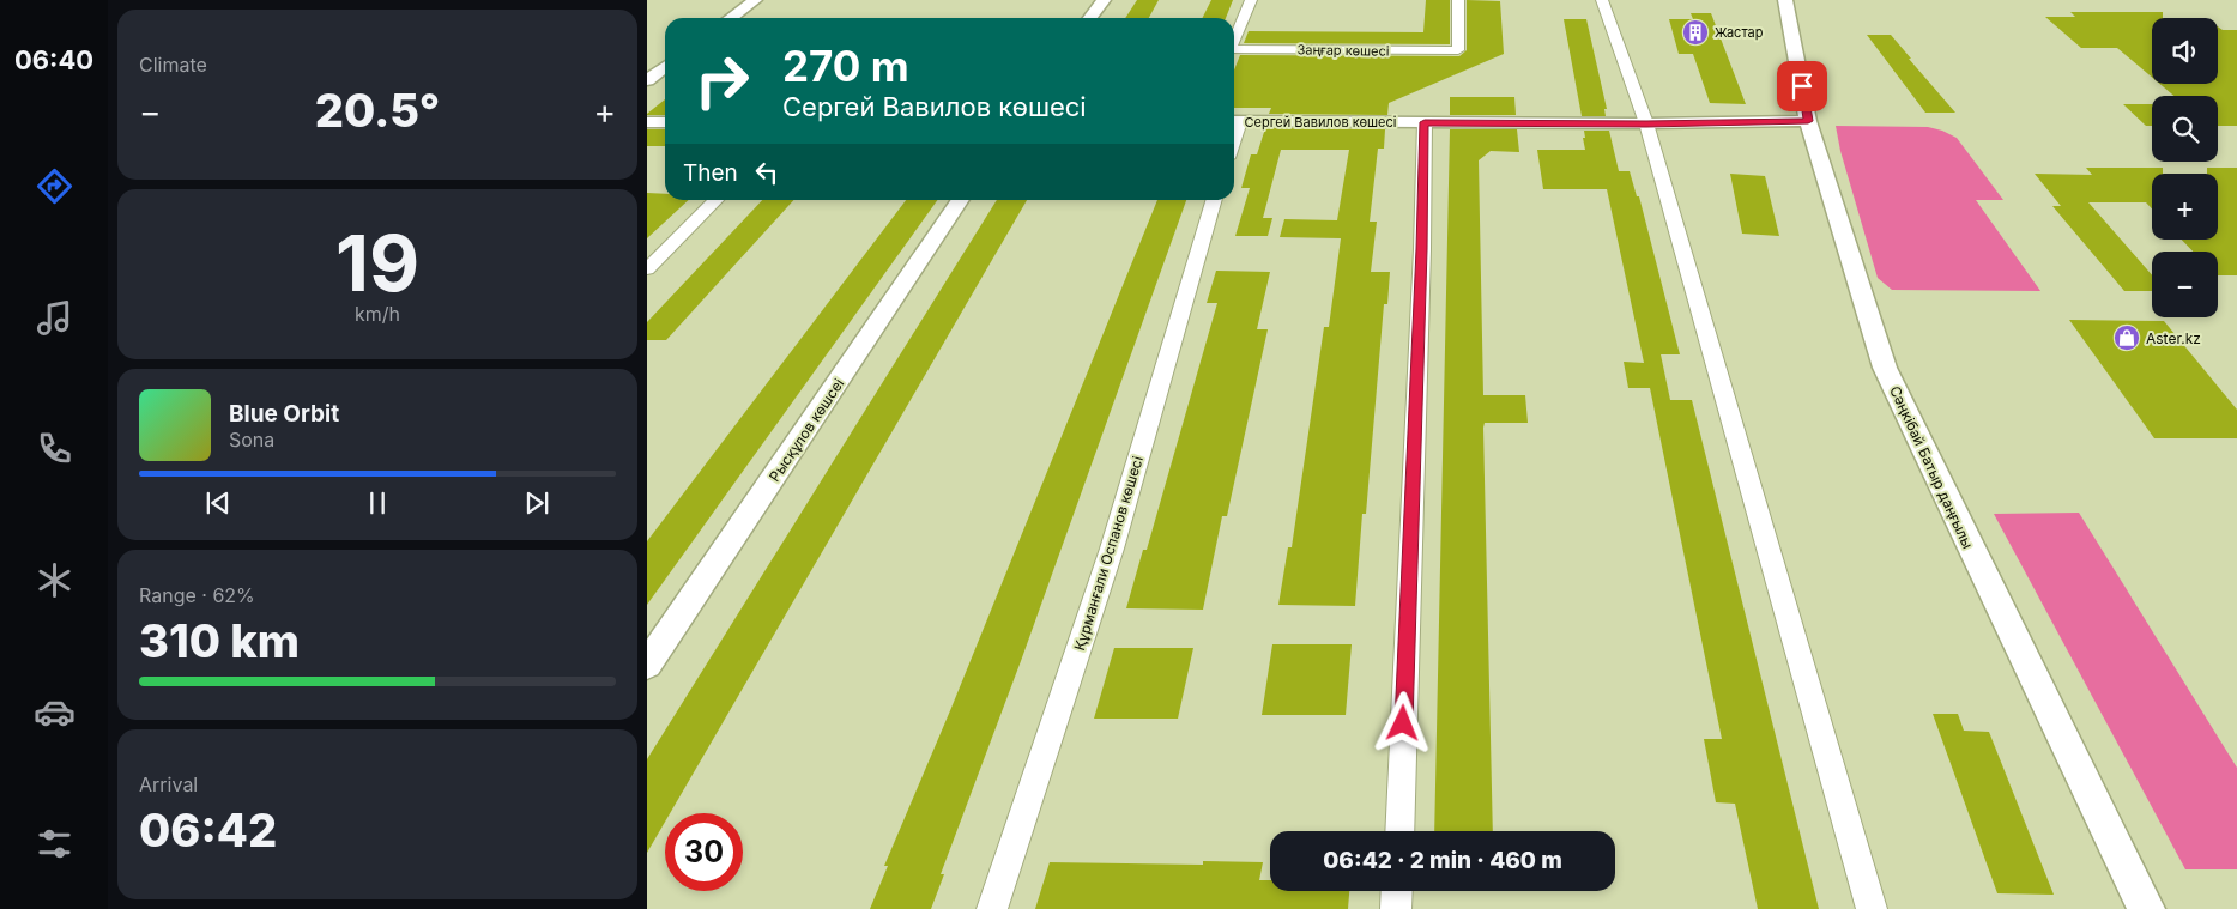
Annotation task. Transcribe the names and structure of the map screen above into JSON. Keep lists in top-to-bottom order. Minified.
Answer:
{"streets":{"street":["Заңғар көшесі","Сергей Вавилов көшесі","Рысқұлов көшсеі","Сәңкібай Батыр даңғылы","Құрманғали Оспанов көшесі"]},"crossings":[["Сергей Вавилов көшесі","Сәңкібай Батыр даңғылы"]],"places":{"building":["Жастар"],"shop":["Aster.kz"]},"page":{"tabs":"06:40","tile":["Climate",["19","km/h"],["Range · 62%","310 km"],["Arrival","06:42"]],"map_buttons":["+","−"],"turn":["270 m","Сергей Вавилов көшесі"],"heat":["−","20.5°","+"],"then":"Then","song":["Blue Orbit","Sona"],"limit":"30","trip":"06:42 · 2 min · 460 m"}}
